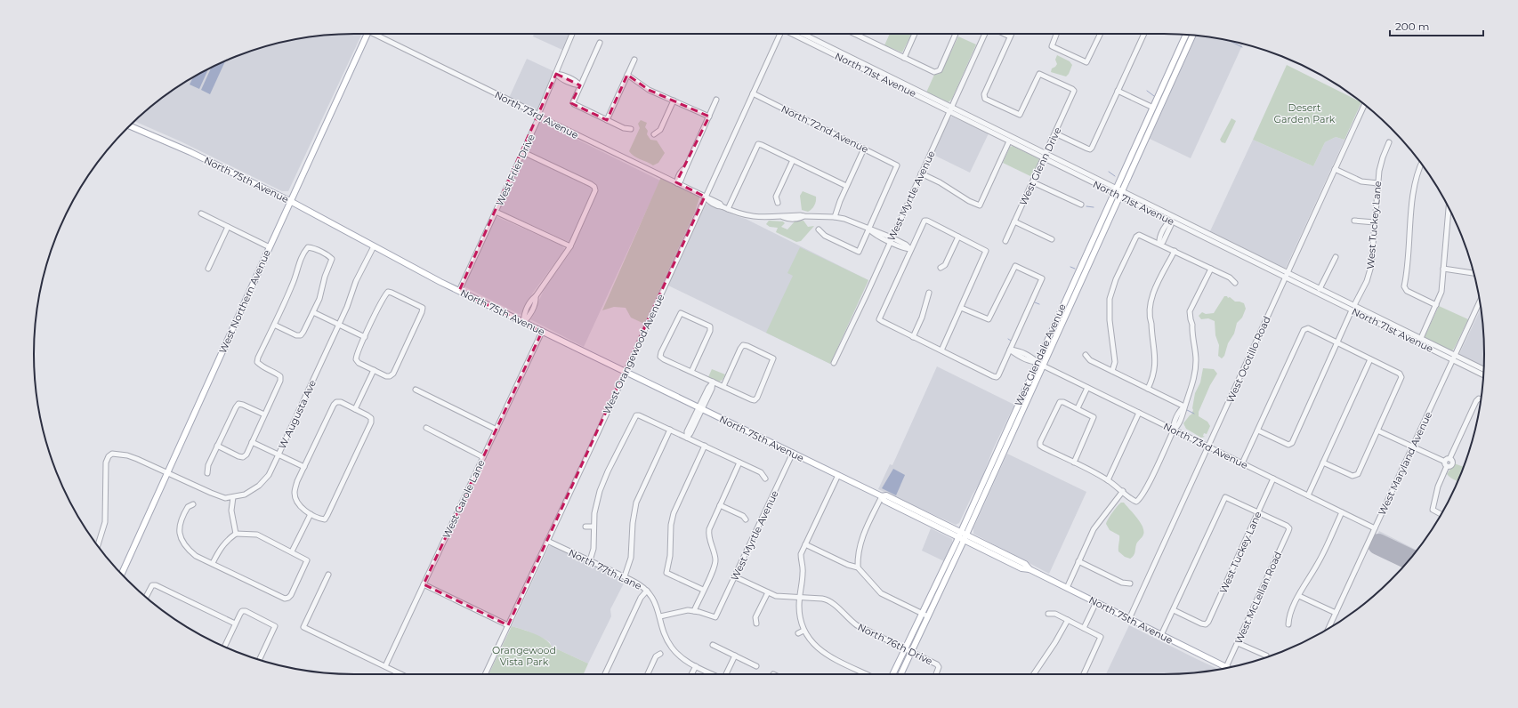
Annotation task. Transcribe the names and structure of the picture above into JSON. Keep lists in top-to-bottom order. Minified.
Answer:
{"streets":{"main road":["North 75th Avenue","West Northern Avenue","West Glendale Avenue"],"street":["North 71st Avenue","North 73rd Avenue","North 72nd Avenue","West Glenn Drive","West Frier Drive","West Myrtle Avenue","West Tuckey Lane","West Orangewood Avenue","West Ocotillo Road","W Augusta Ave","West Maryland Avenue","West Carole Lane","North 77th Lane","West McLellan Road","North 76th Drive"]},"crossings":[["North 71st Avenue","West Glenn Drive"],["North 71st Avenue","West Myrtle Avenue"],["North 71st Avenue","West Tuckey Lane"],["North 71st Avenue","West Glendale Avenue"],["North 71st Avenue","West Ocotillo Road"],["North 71st Avenue","West Maryland Avenue"],["North 73rd Avenue","North 72nd Avenue"],["North 73rd Avenue","West Frier Drive"],["North 73rd Avenue","West Myrtle Avenue"],["North 73rd Avenue","West Tuckey Lane"],["North 73rd Avenue","West Orangewood Avenue"],["North 73rd Avenue","West Glendale Avenue"],["North 73rd Avenue","West Ocotillo Road"],["North 73rd Avenue","West Maryland Avenue"],["North 72nd Avenue","West Orangewood Avenue"],["West Frier Drive","North 75th Avenue"],["North 75th Avenue","West Myrtle Avenue"],["North 75th Avenue","West Northern Avenue"],["North 75th Avenue","West Orangewood Avenue"],["North 75th Avenue","West Glendale Avenue"],["North 75th Avenue","West Ocotillo Road"],["North 75th Avenue","W Augusta Ave"],["North 75th Avenue","West Carole Lane"],["North 75th Avenue","West McLellan Road"],["West Myrtle Avenue","North 76th Drive"],["West Tuckey Lane","West McLellan Road"],["West Orangewood Avenue","North 77th Lane"],["West Glendale Avenue","North 76th Drive"]],"parks":["Desert Garden Park","Orangewood Vista Park"],"scale_bar":"200 m"}
